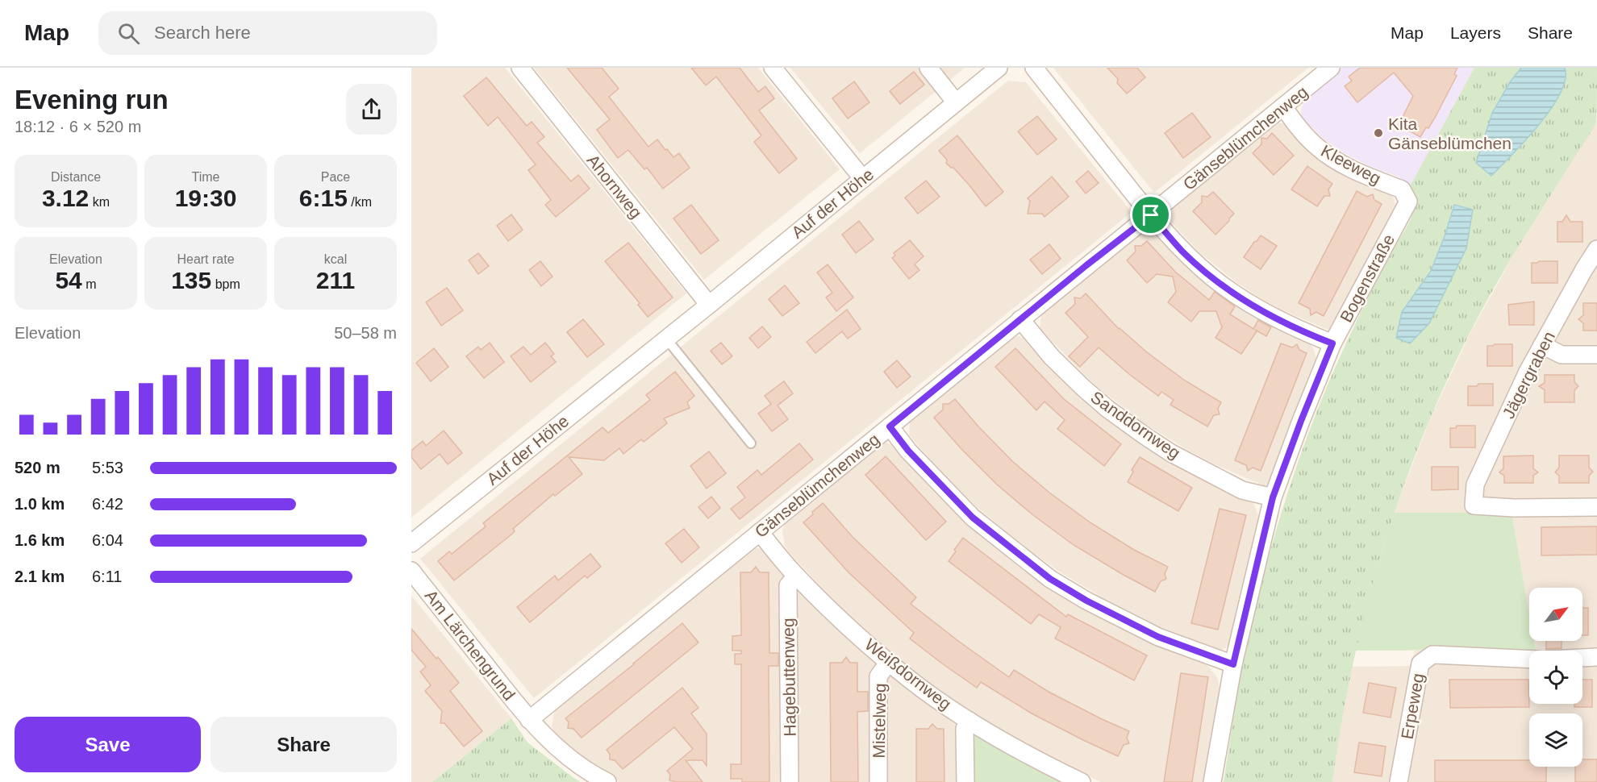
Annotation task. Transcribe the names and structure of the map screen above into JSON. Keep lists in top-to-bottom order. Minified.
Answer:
{"streets":{"street":["Gänseblümchenweg","Kleeweg","Ahornweg","Auf der Höhe","Bogenstraße","Jägergraben","Sanddornweg","Am Lärchengrund","Weißdornweg","Hagebuttenweg","Erpeweg","Mistelweg"]},"crossings":[["Gänseblümchenweg","Kleeweg"],["Gänseblümchenweg","Sanddornweg"],["Gänseblümchenweg","Am Lärchengrund"],["Gänseblümchenweg","Weißdornweg"],["Kleeweg","Bogenstraße"],["Ahornweg","Auf der Höhe"],["Bogenstraße","Sanddornweg"],["Weißdornweg","Hagebuttenweg"],["Weißdornweg","Mistelweg"]],"places":["Kita Gänseblümchen"],"north":"top right","page":{"header":"Map","search":"Search here","nav":["Map","Layers","Share"],"heading":["Evening run","18:12 · 6 × 520 m"],"stats":[["Distance","3.12 km"],["Time","19:30"],["Pace","6:15 /km"],["Elevation","54 m"],["Heart rate","135 bpm"],["kcal","211"]],"chart":["Elevation","50–58 m"],"list":[{"name":"520 m","note":"5:53"},{"name":"1.0 km","note":"6:42"},{"name":"1.6 km","note":"6:04"},{"name":"2.1 km","note":"6:11"}],"buttons":["Save","Share"]}}
